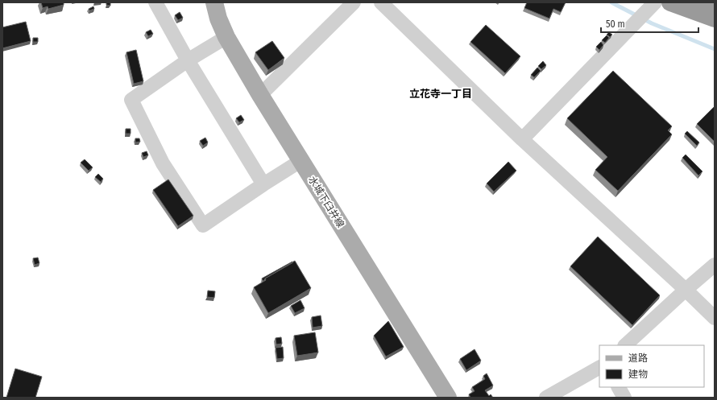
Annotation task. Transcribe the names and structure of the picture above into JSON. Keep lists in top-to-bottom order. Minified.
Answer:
{"streets":{"main road":["水城下臼井線"]},"districts":["立花寺一丁目"],"legend":["道路","建物"],"scale_bar":"50 m"}
